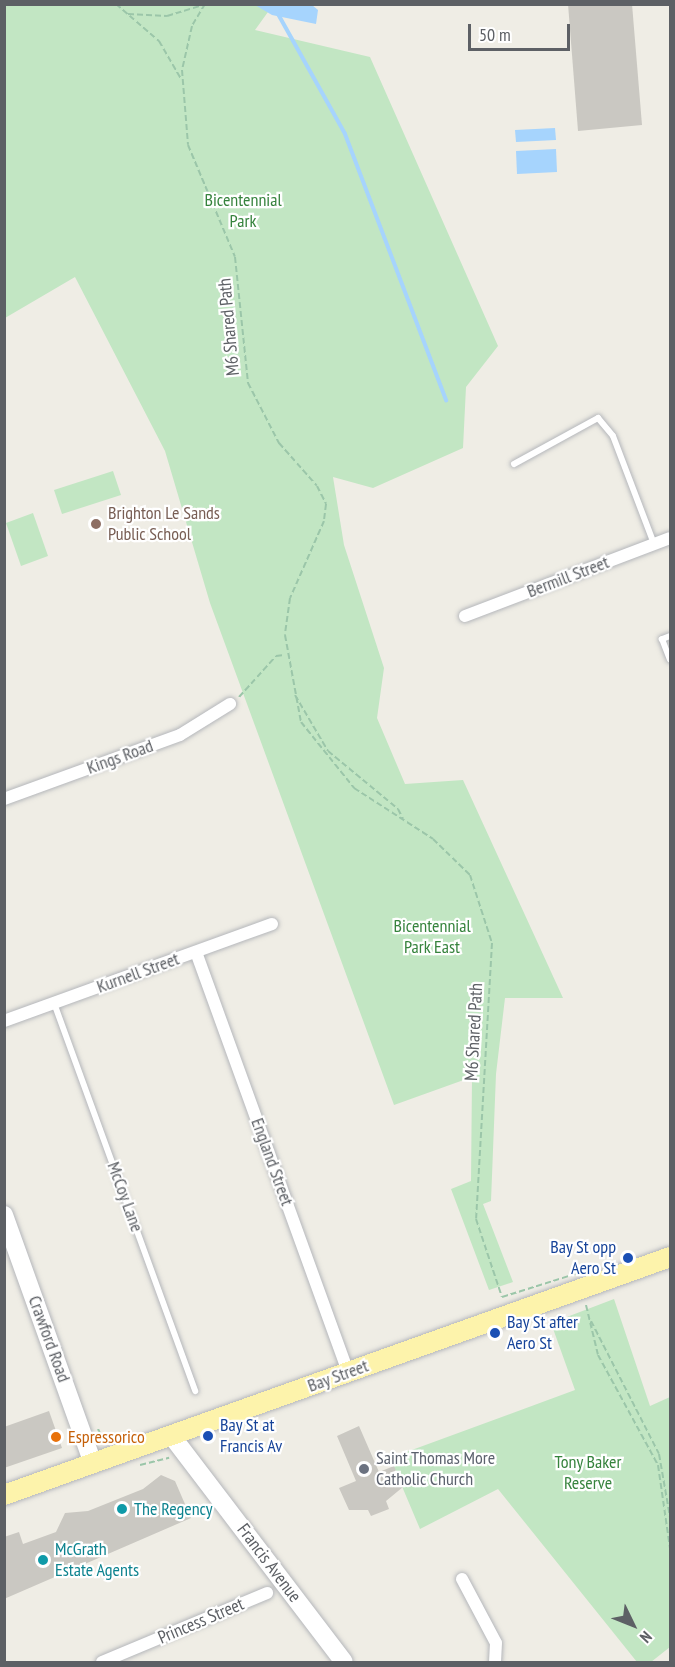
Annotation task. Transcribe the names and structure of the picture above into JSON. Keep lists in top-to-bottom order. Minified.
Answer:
{"streets":{"main road":["Bay Street"],"street":["Bermill Street","Kings Road","Kurnell Street","England Street","Crawford Road","Francis Avenue","Princess Street"],"lane":["McCoy Lane"],"path":["M6 Shared Path"]},"crossings":[["Kurnell Street","England Street"],["Kurnell Street","McCoy Lane"],["England Street","Bay Street"],["Crawford Road","Bay Street"],["Bay Street","Francis Avenue"]],"parks":["Bicentennial Park","Bicentennial Park East","Tony Baker Reserve"],"places":["Brighton Le Sands Public School","Bay St opp Aero St","Bay St after Aero St","Bay St at Francis Av","Espressorico","Saint Thomas More Catholic Church","The Regency","McGrath Estate Agents"],"scale_bar":"50 m","north":"bottom right"}
